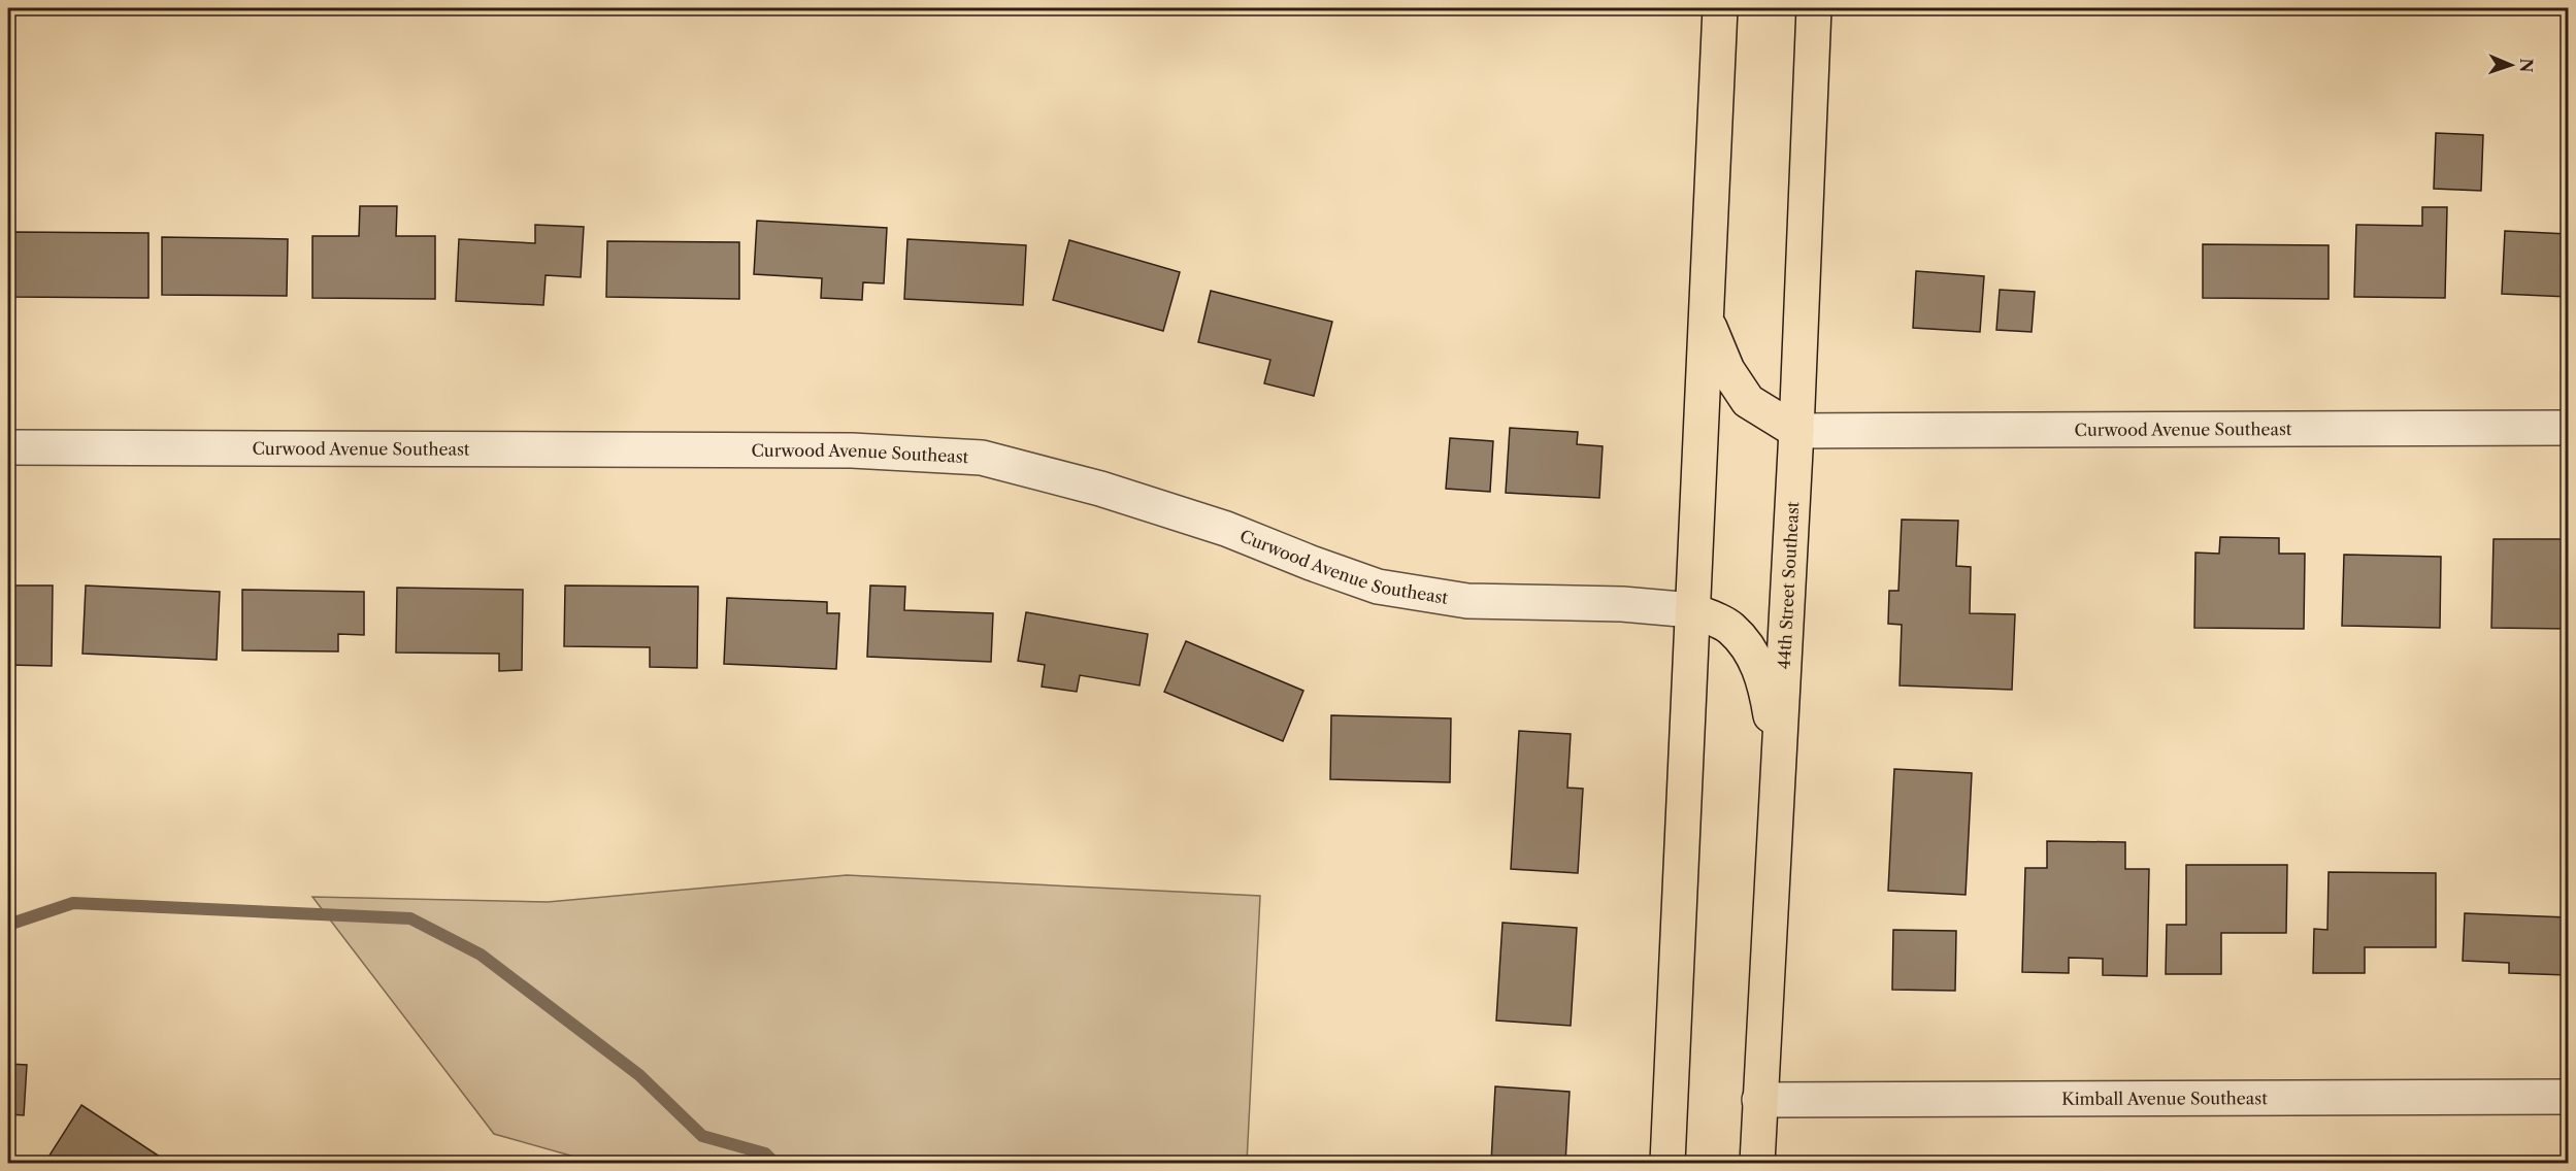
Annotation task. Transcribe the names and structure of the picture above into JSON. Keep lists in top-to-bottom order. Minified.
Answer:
{"streets":{"main road":["44th Street Southeast"],"street":["Curwood Avenue Southeast","Kimball Avenue Southeast"]},"crossings":[["Curwood Avenue Southeast","44th Street Southeast"],["44th Street Southeast","Kimball Avenue Southeast"]],"north":"right"}
